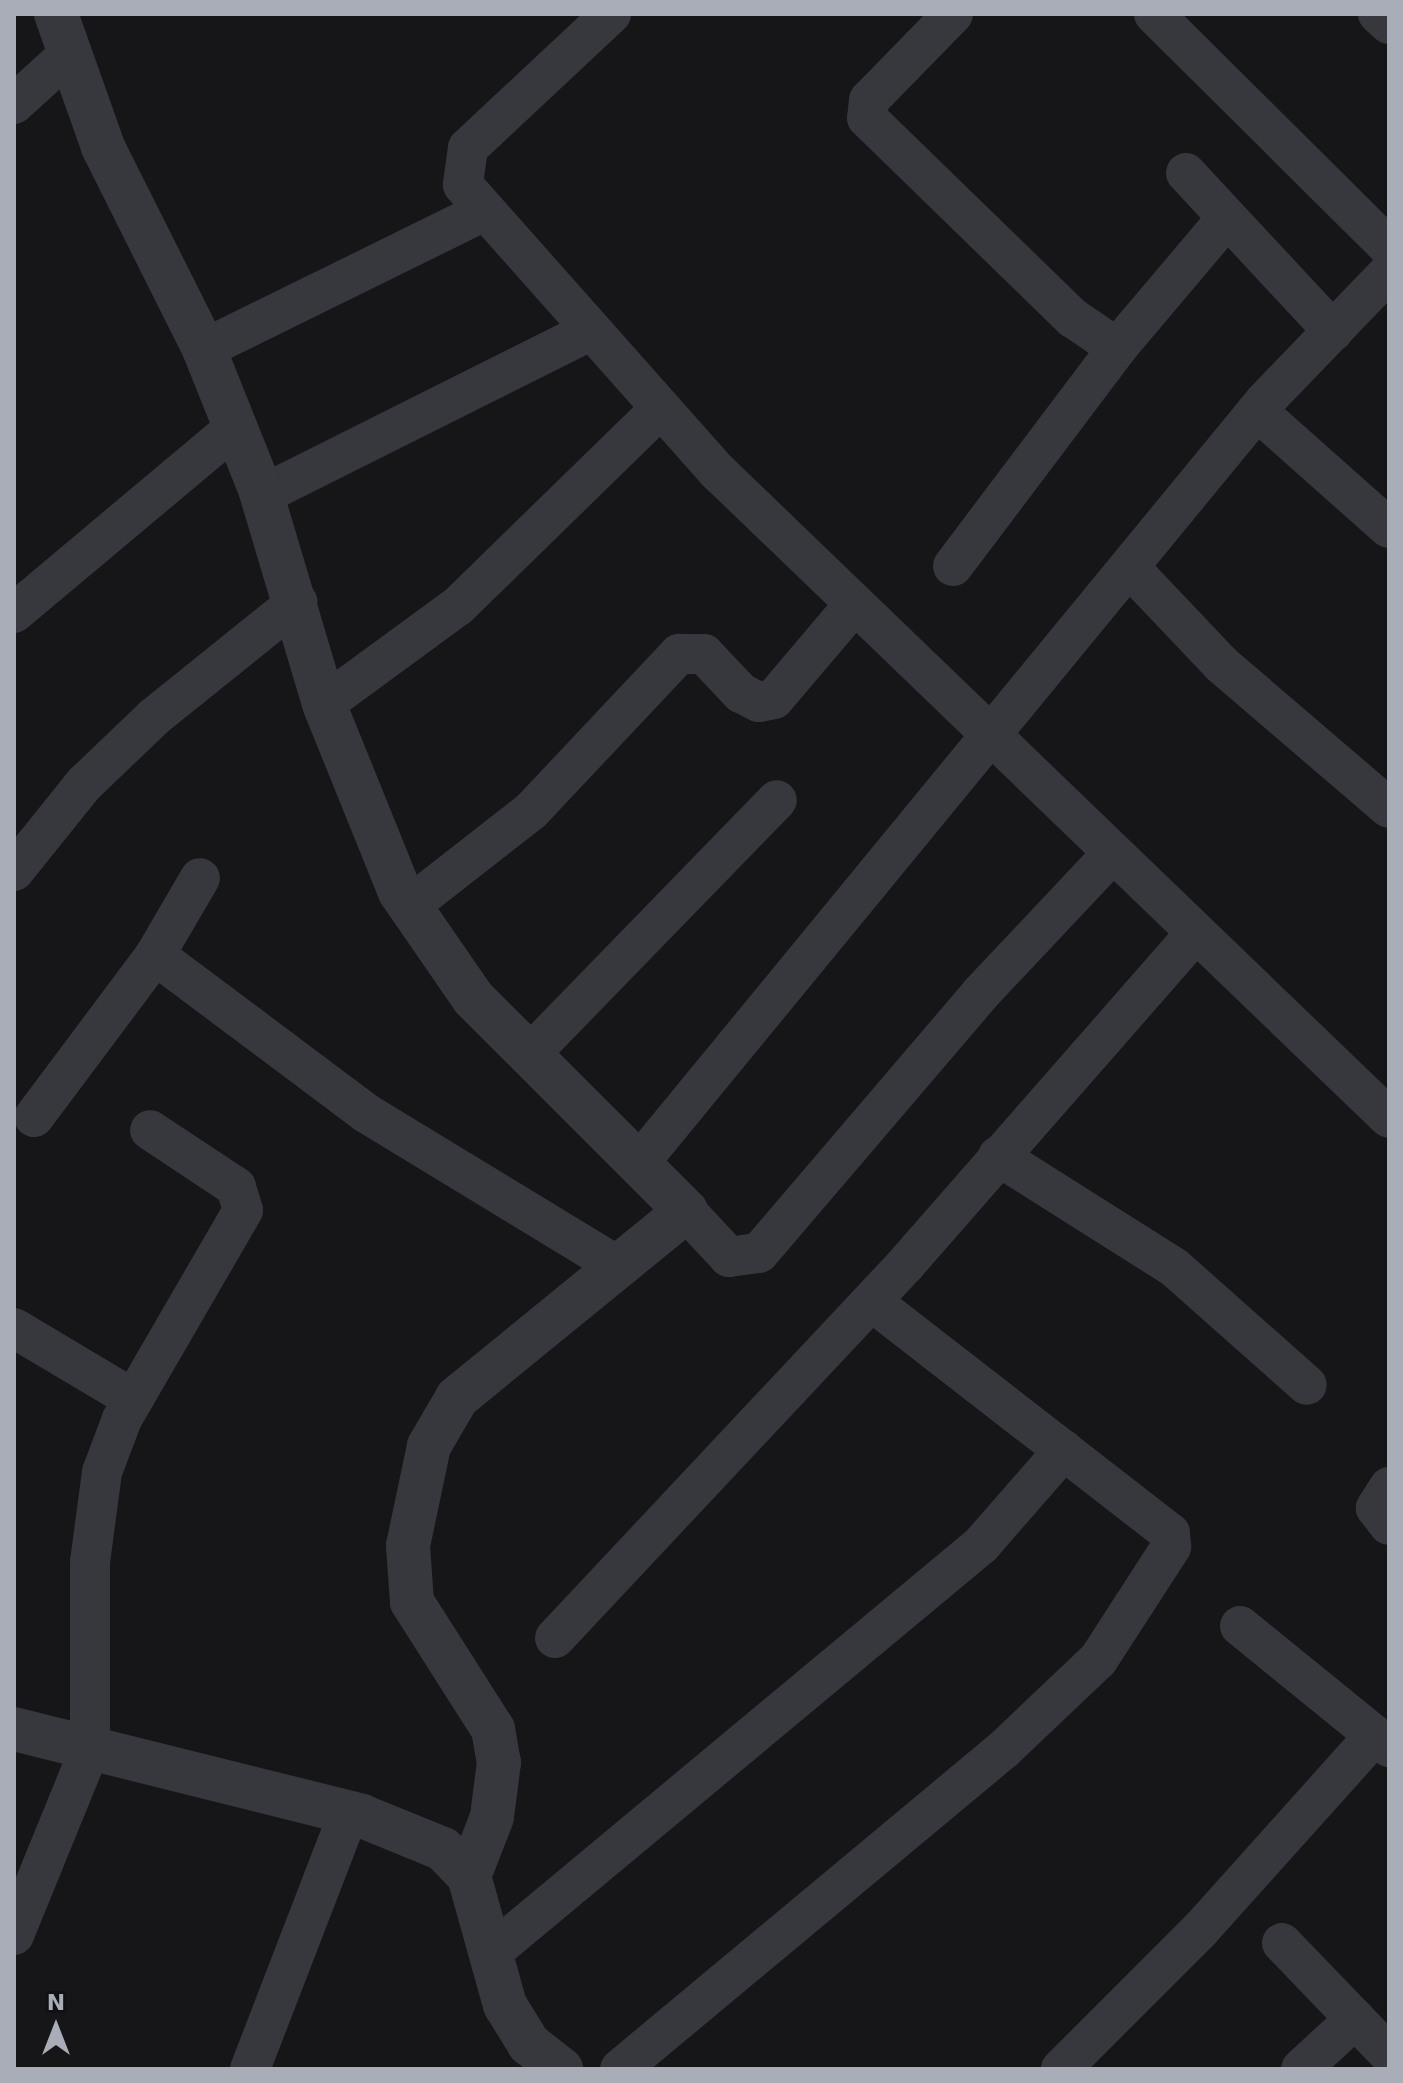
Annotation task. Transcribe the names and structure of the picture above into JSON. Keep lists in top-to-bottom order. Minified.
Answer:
{"north":"top"}
